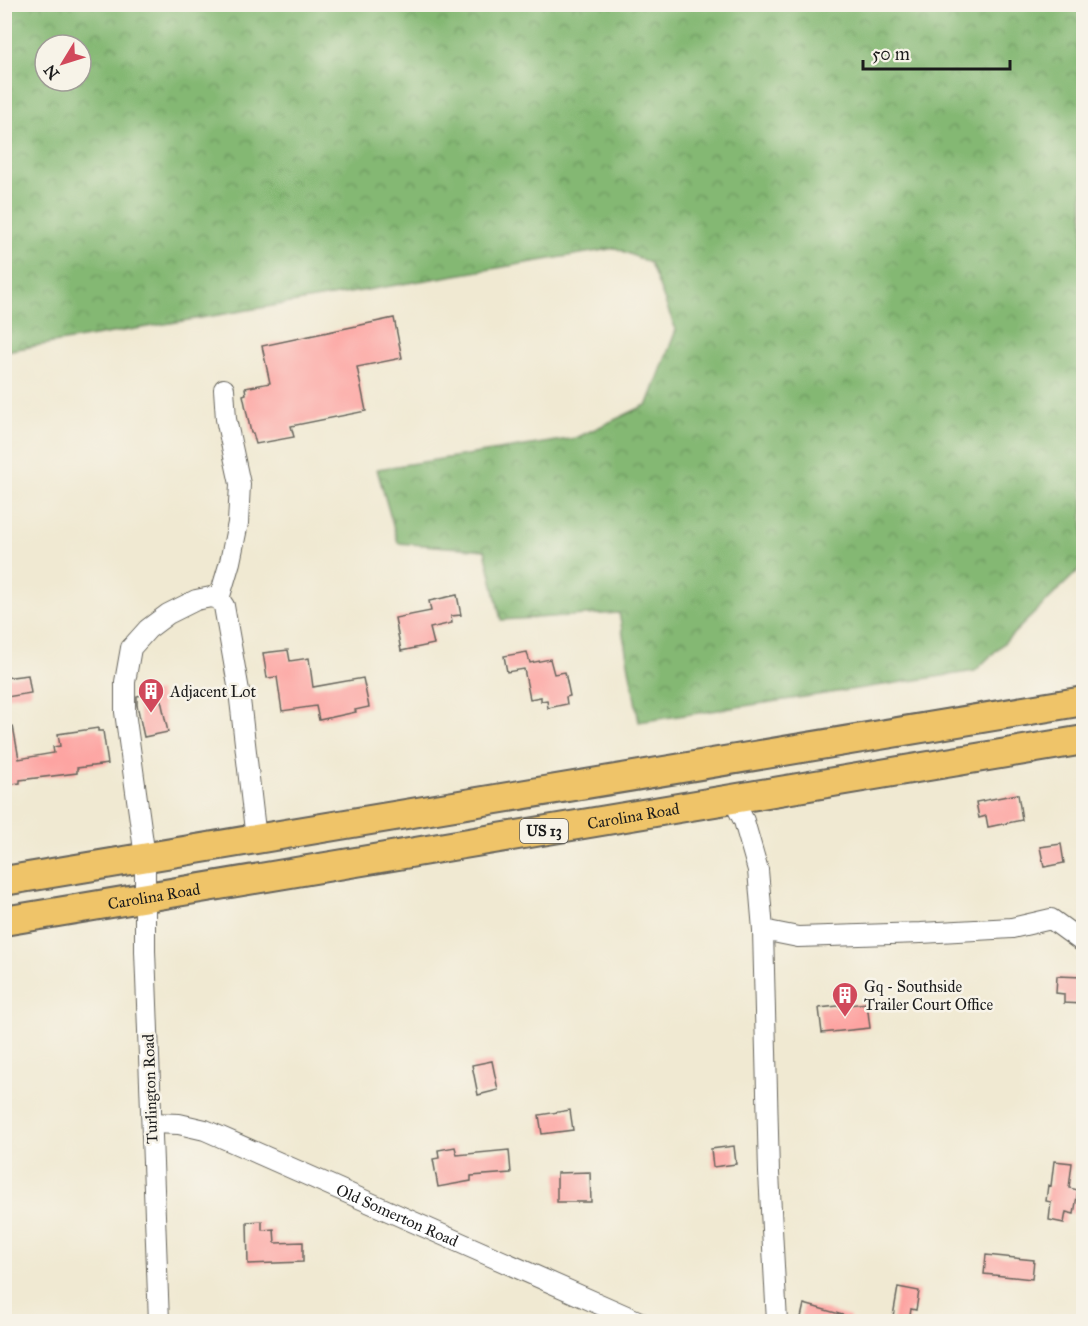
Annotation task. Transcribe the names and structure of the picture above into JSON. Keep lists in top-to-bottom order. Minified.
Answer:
{"streets":{"highway":["Carolina Road","US 13"],"street":["Turlington Road","Old Somerton Road"]},"crossings":[["Carolina Road","Turlington Road"],["US 13","Turlington Road"],["Turlington Road","Old Somerton Road"]],"places":{"building":["Adjacent Lot","Gq - Southside Trailer Court Office"]},"scale_bar":"50 m","north":"bottom left"}
